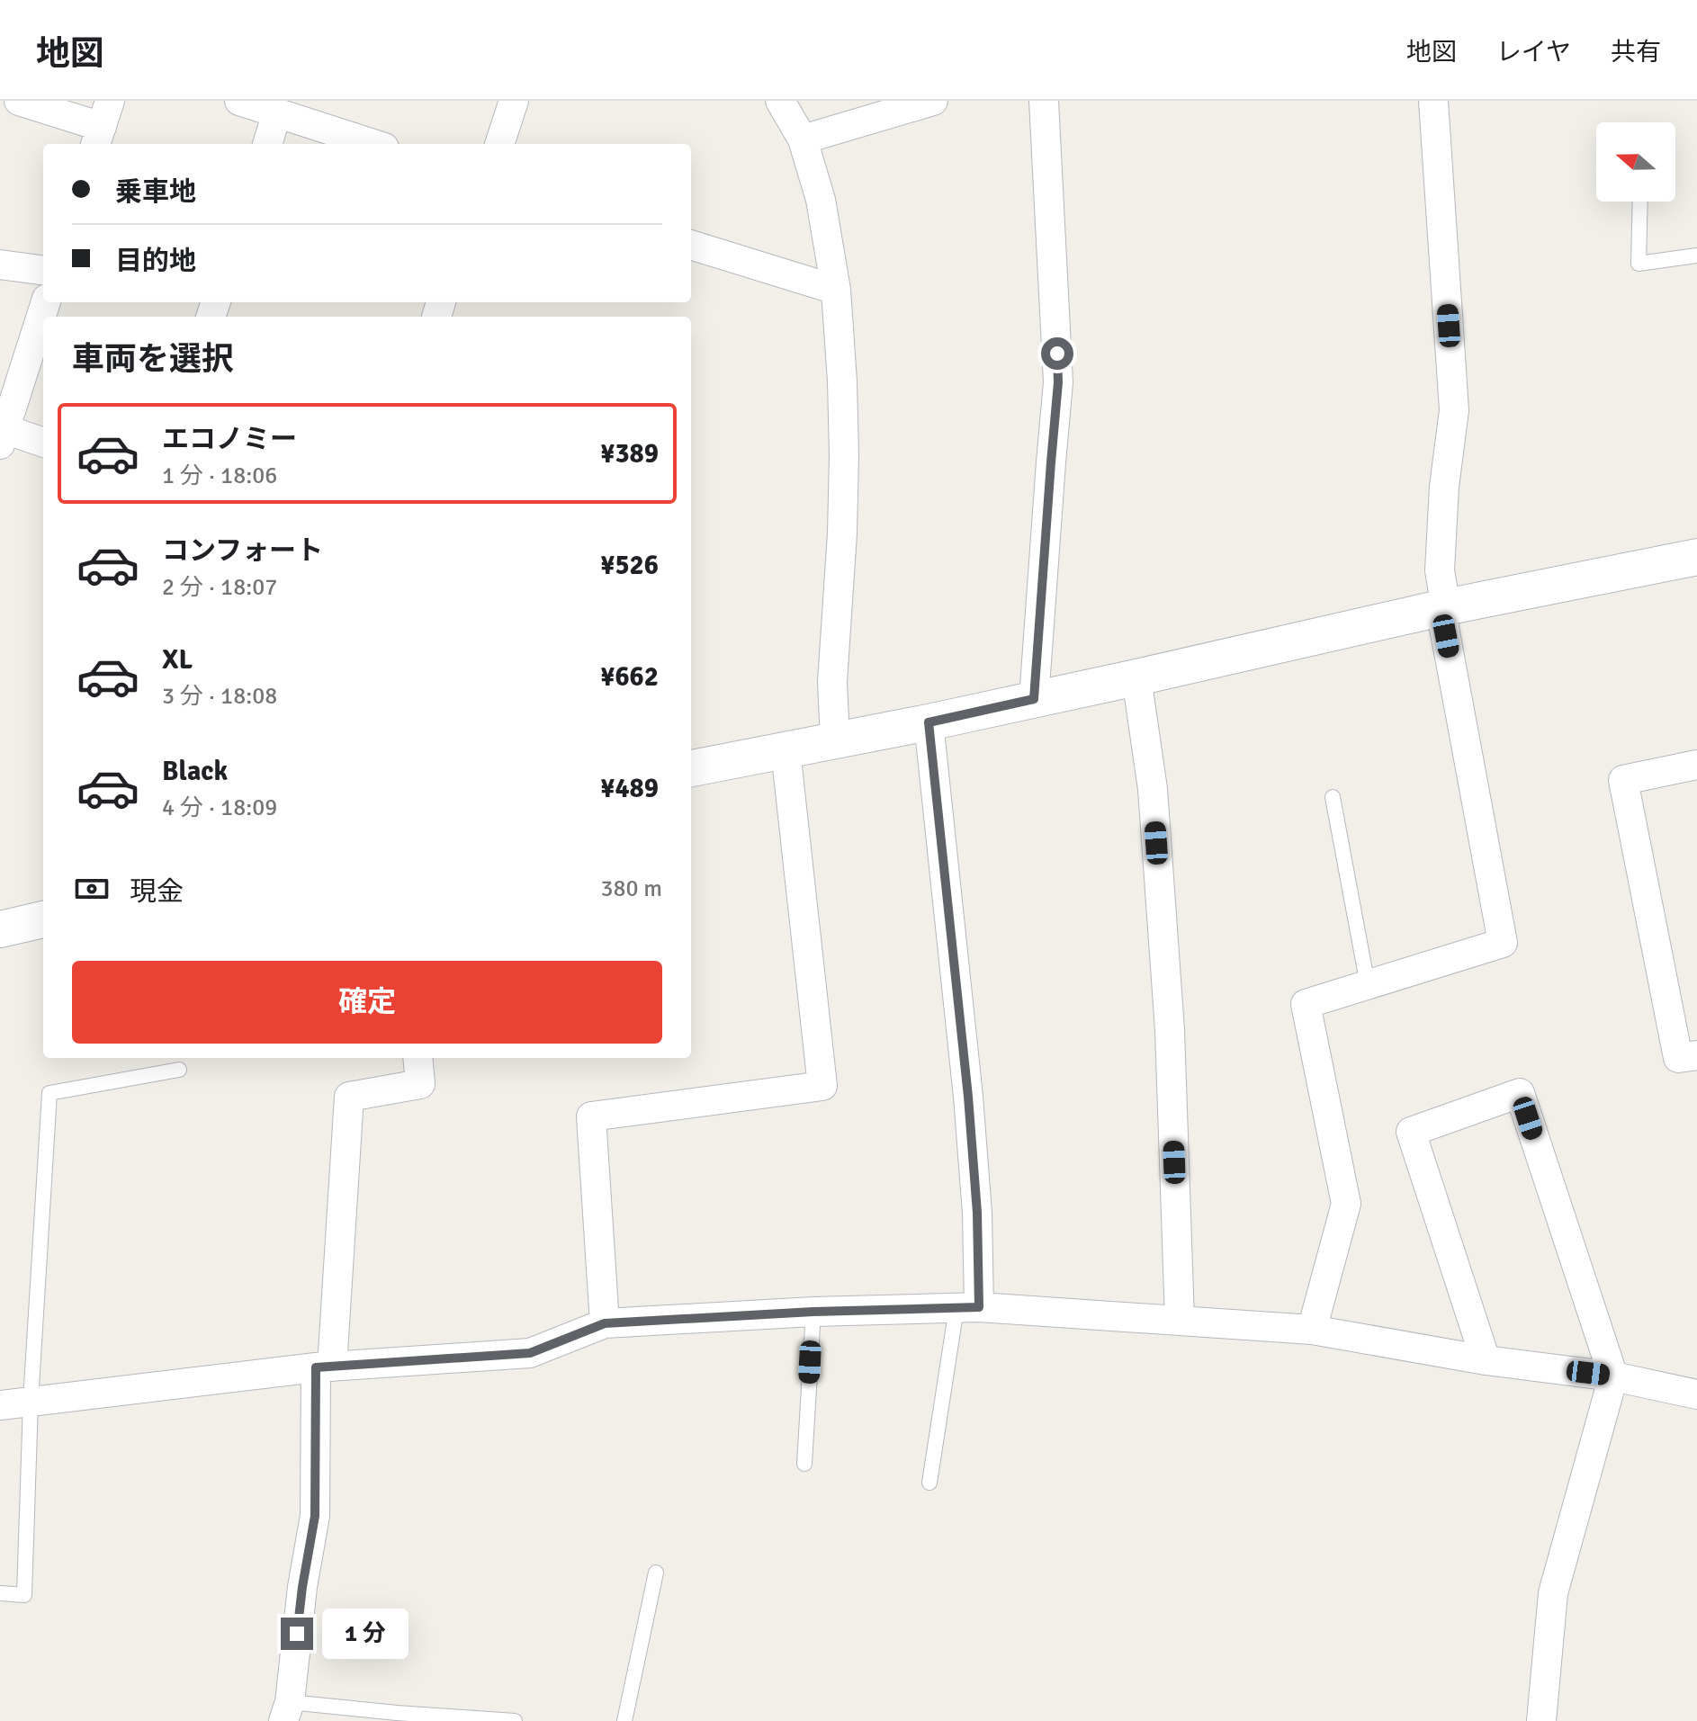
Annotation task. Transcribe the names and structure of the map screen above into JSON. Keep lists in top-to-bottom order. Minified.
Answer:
{"north":"left","page":{"header":"地図","nav":["地図","レイヤ","共有"],"banner":["乗車地","目的地"],"heading":"車両を選択","list":[{"name":"エコノミー","note":"1 分 · 18:06","value":"¥389"},{"name":"コンフォート","note":"2 分 · 18:07","value":"¥526"},{"name":"XL","note":"3 分 · 18:08","value":"¥662"},{"name":"Black","note":"4 分 · 18:09","value":"¥489"}],"pay":["現金","380 m"],"buttons":"確定","bubble":"1 分"}}
